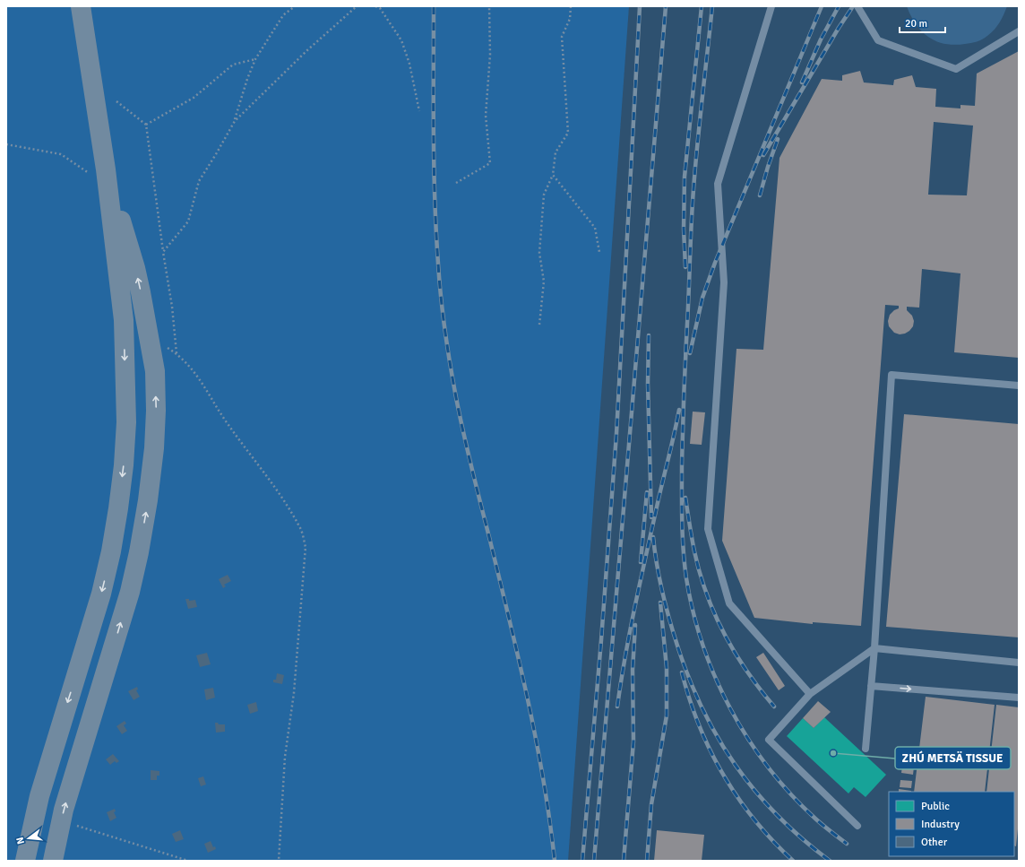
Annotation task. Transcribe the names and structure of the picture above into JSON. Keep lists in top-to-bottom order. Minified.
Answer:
{"places":["ZHÚ METSÄ TISSUE"],"legend":["Public","Industry","Other"],"scale_bar":"20 m","north":"left"}
